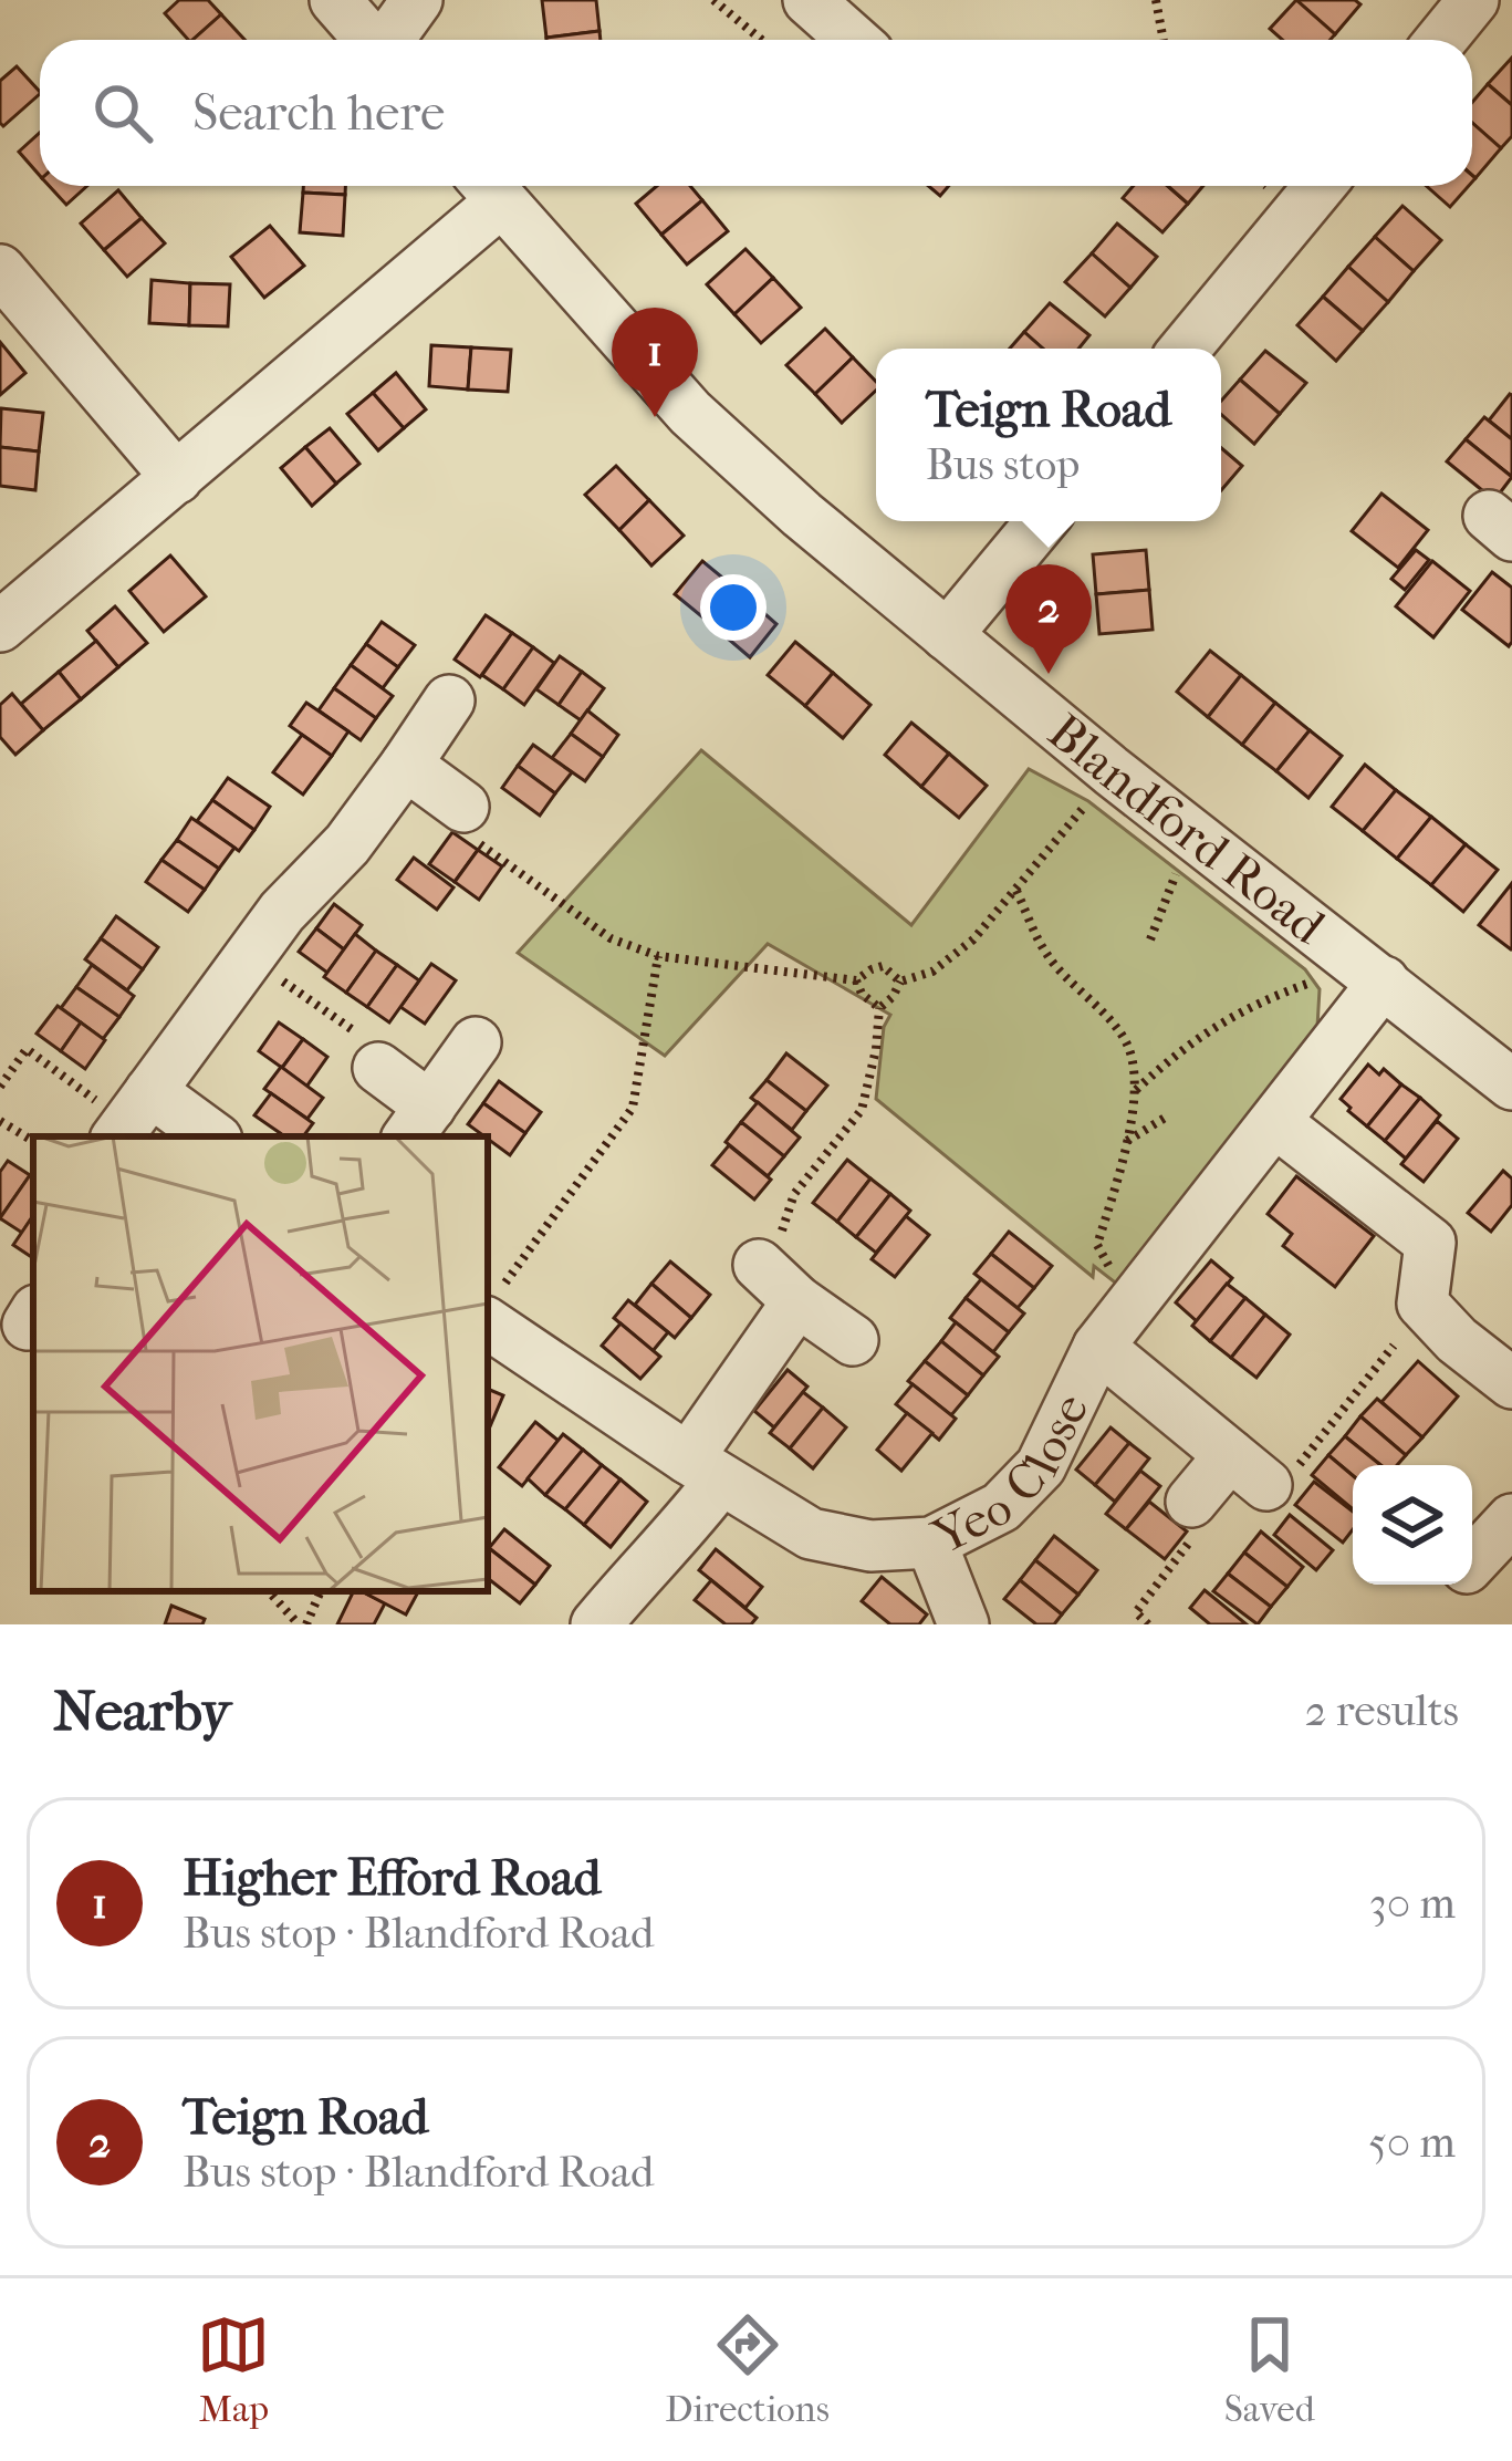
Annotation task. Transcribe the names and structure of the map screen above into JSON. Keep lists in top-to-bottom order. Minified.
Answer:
{"streets":{"street":["Blandford Road","Yeo Close"]},"crossings":[["Blandford Road","Yeo Close"]],"page":{"search":"Search here","pins":["1","2"],"popup":["Teign Road","Bus stop"],"heading":["Nearby","2 results"],"list":[{"mark":"1","name":"Higher Efford Road","note":"Bus stop · Blandford Road","value":"30 m"},{"mark":"2","name":"Teign Road","note":"Bus stop · Blandford Road","value":"50 m"}],"nav":["Map","Directions","Saved"]}}
